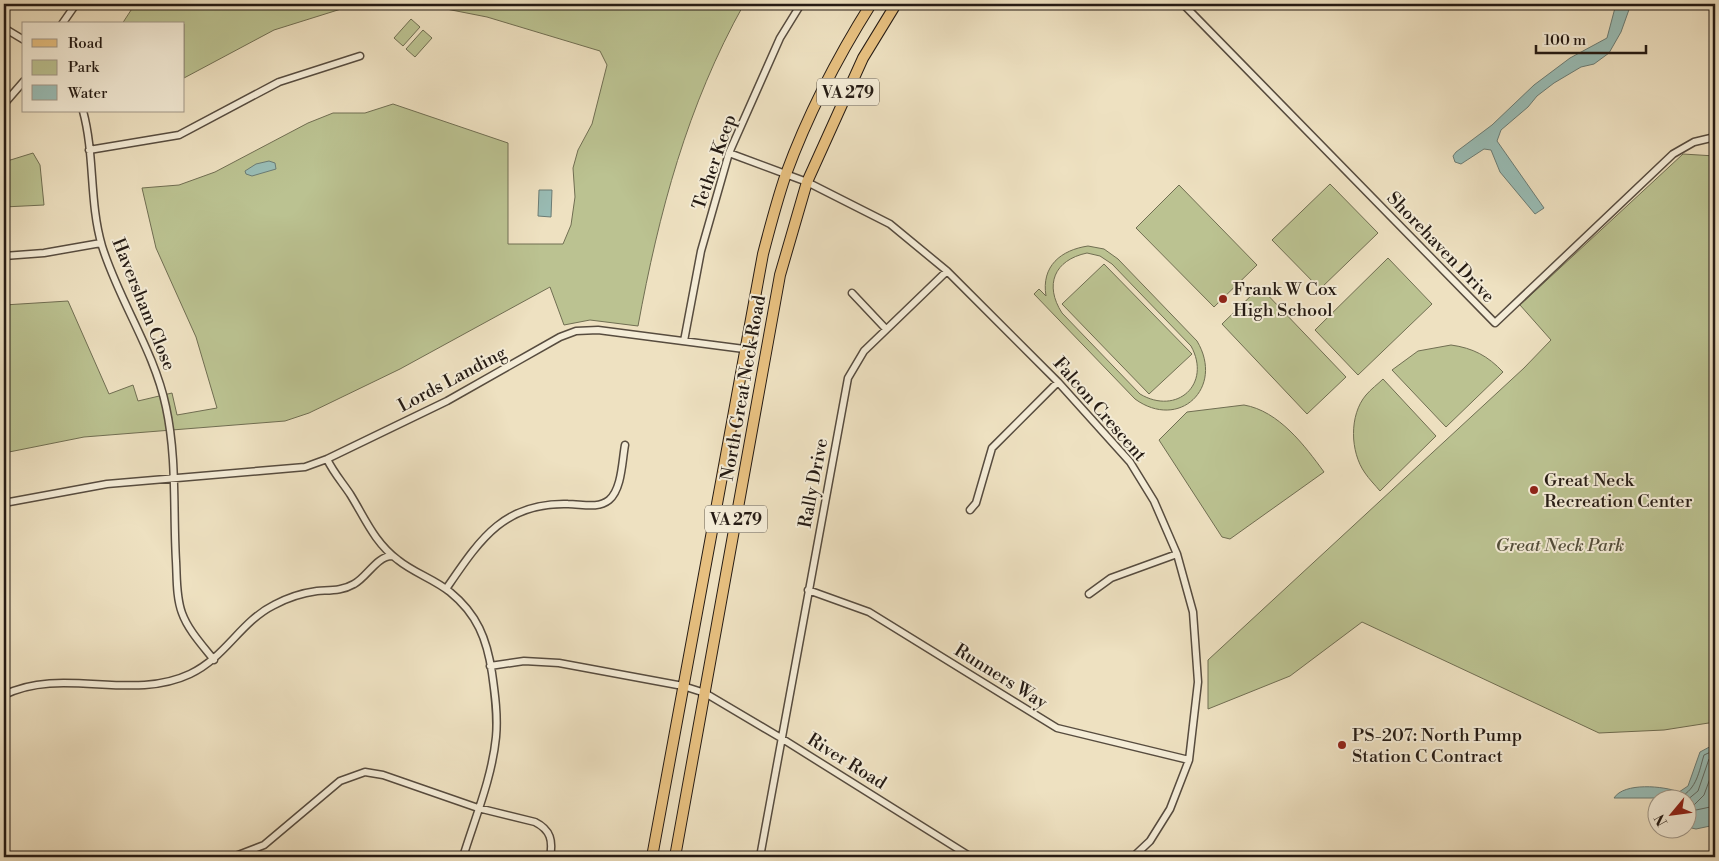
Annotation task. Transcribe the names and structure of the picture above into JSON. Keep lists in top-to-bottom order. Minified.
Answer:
{"streets":{"main road":["VA 279","North Great Neck Road"],"street":["Tether Keep","Shorehaven Drive","Haversham Close","Lords Landing","Falcon Crescent","Rally Drive","Runners Way","River Road"]},"crossings":[["Tether Keep","Lords Landing"],["Tether Keep","Falcon Crescent"],["Haversham Close","Lords Landing"],["Lords Landing","North Great Neck Road"],["North Great Neck Road","Falcon Crescent"],["North Great Neck Road","River Road"],["Falcon Crescent","Rally Drive"],["Falcon Crescent","Runners Way"],["Rally Drive","Runners Way"],["Rally Drive","River Road"]],"parks":["Great Neck Park"],"places":["Frank W Cox High School","Great Neck Recreation Center","PS-207: North Pump Station C Contract"],"legend":["Road","Park","Water"],"scale_bar":"100 m","north":"bottom left"}
